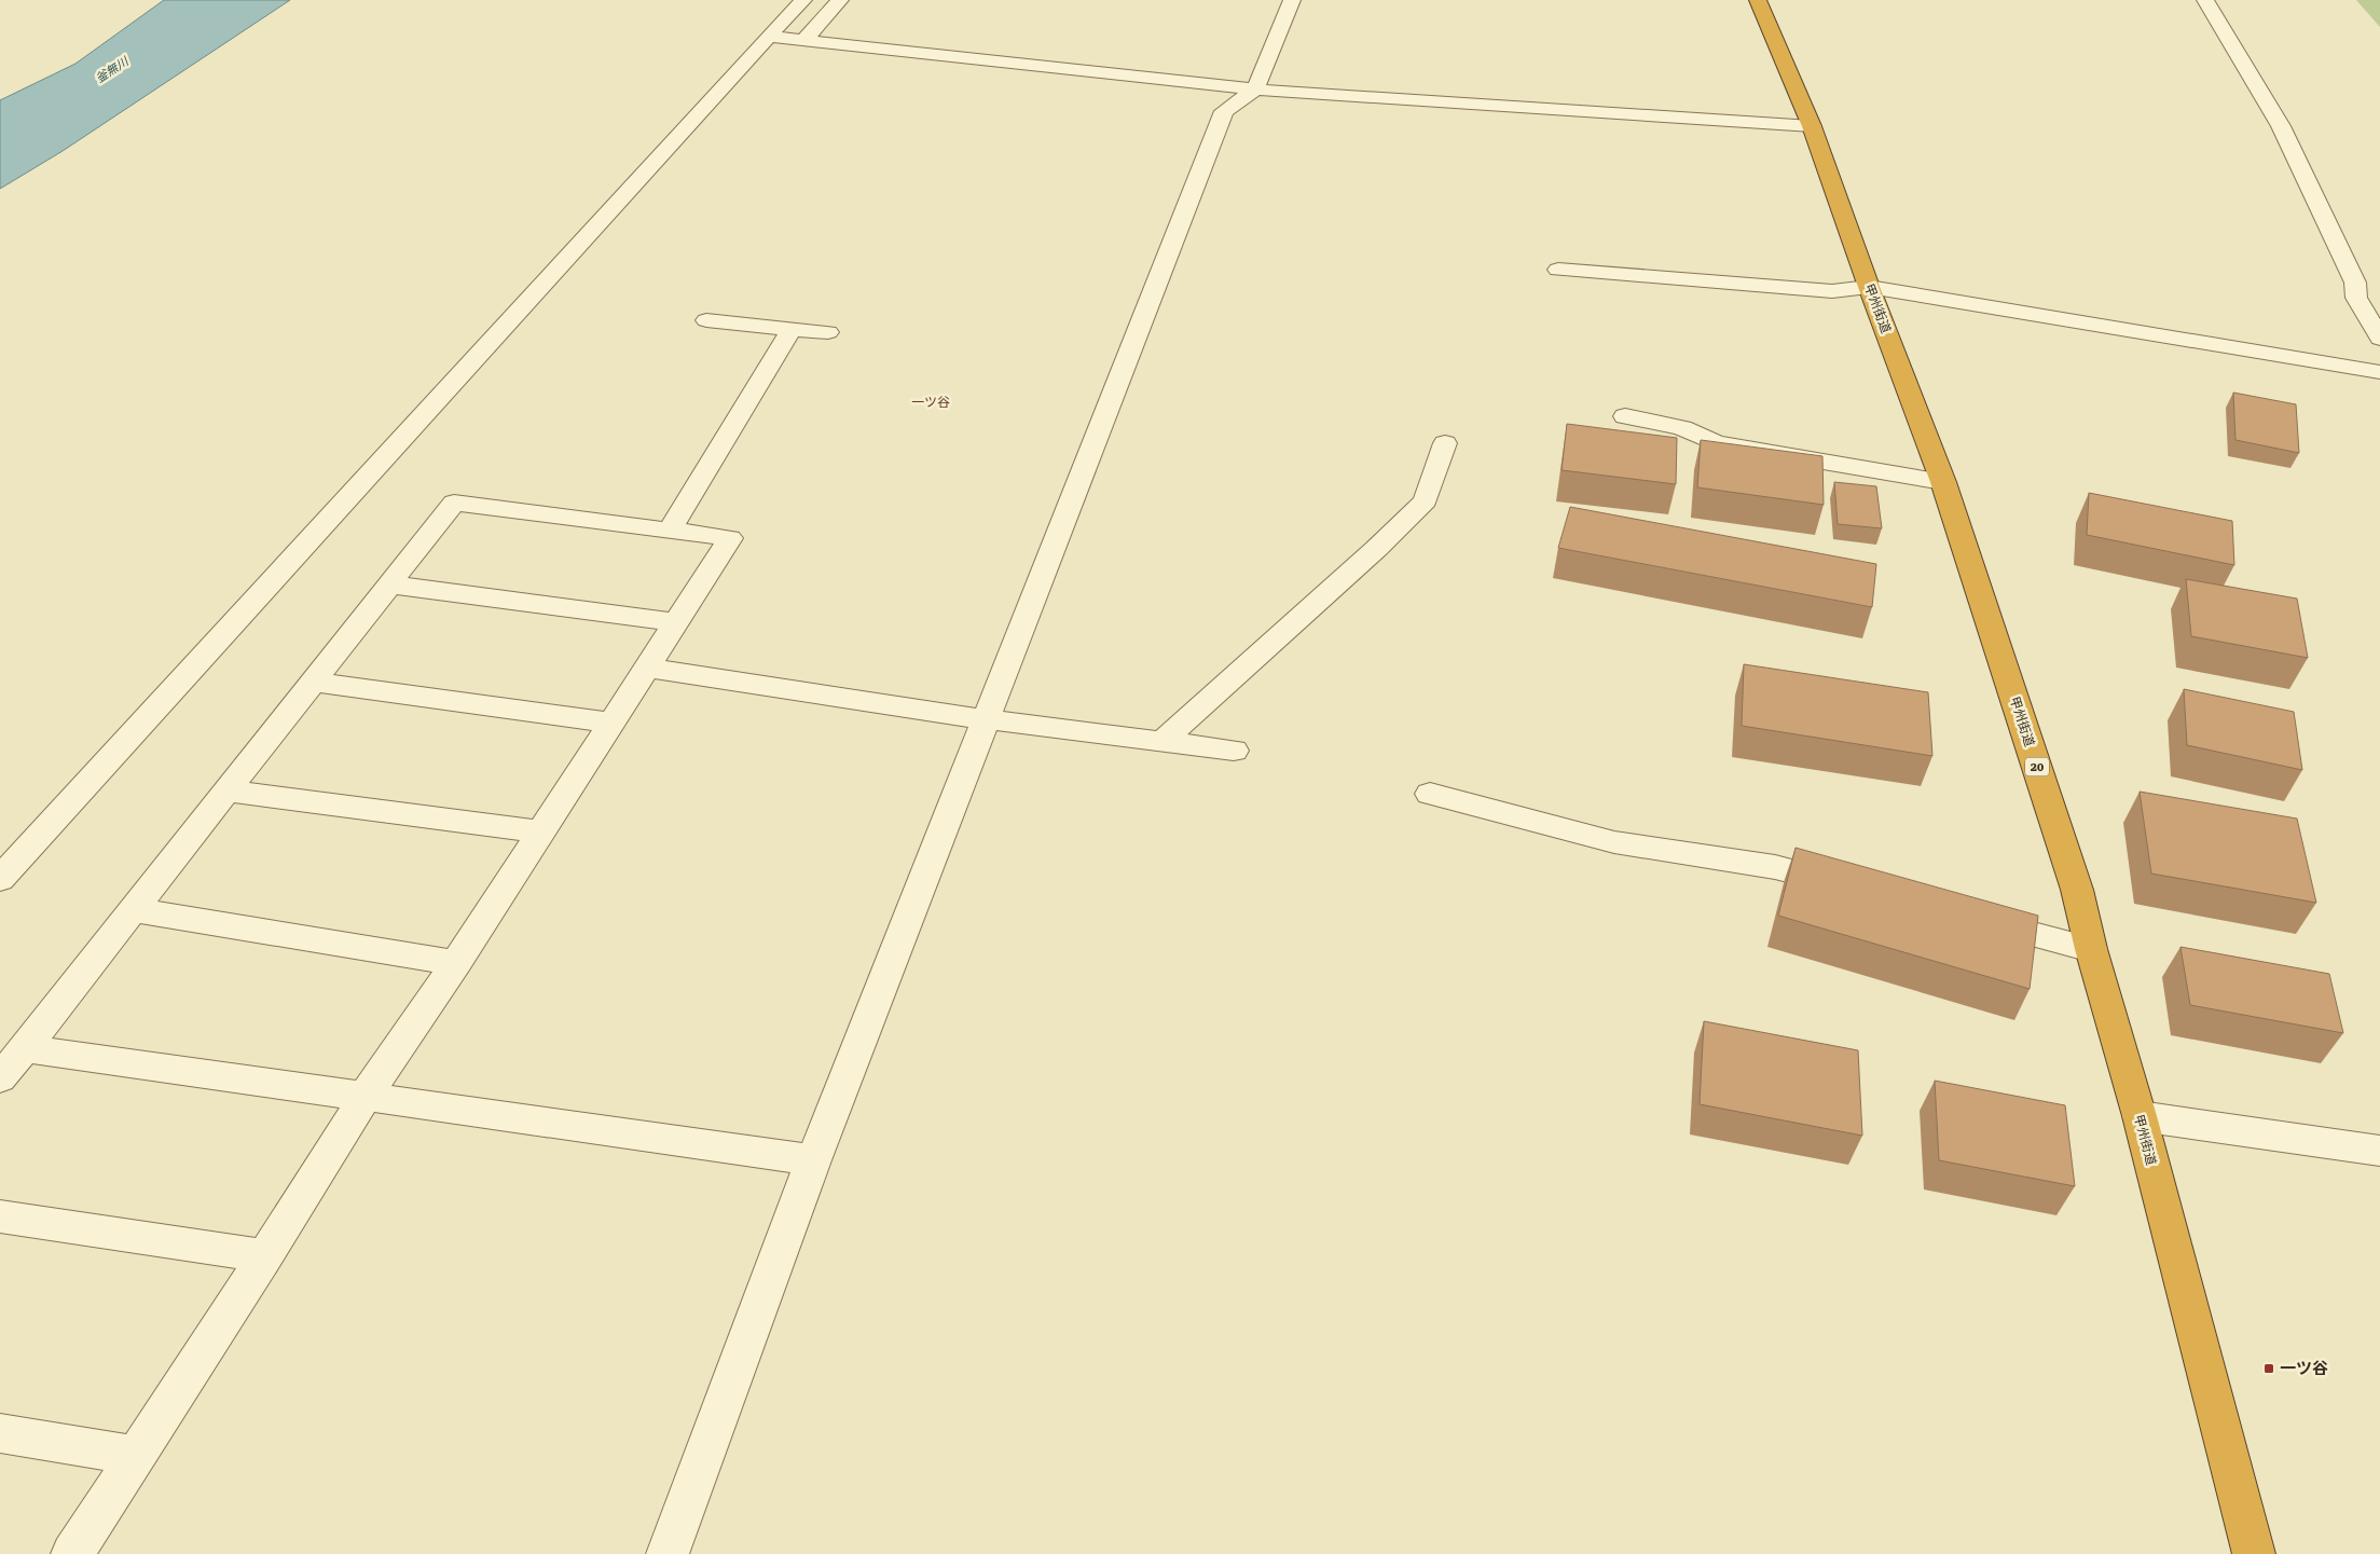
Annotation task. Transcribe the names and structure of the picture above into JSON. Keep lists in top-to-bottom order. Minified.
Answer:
{"streets":{"highway":["甲州街道","20"]},"districts":["一ツ谷"],"water":["釜無川"],"places":{"transit":["一ツ谷"]}}
